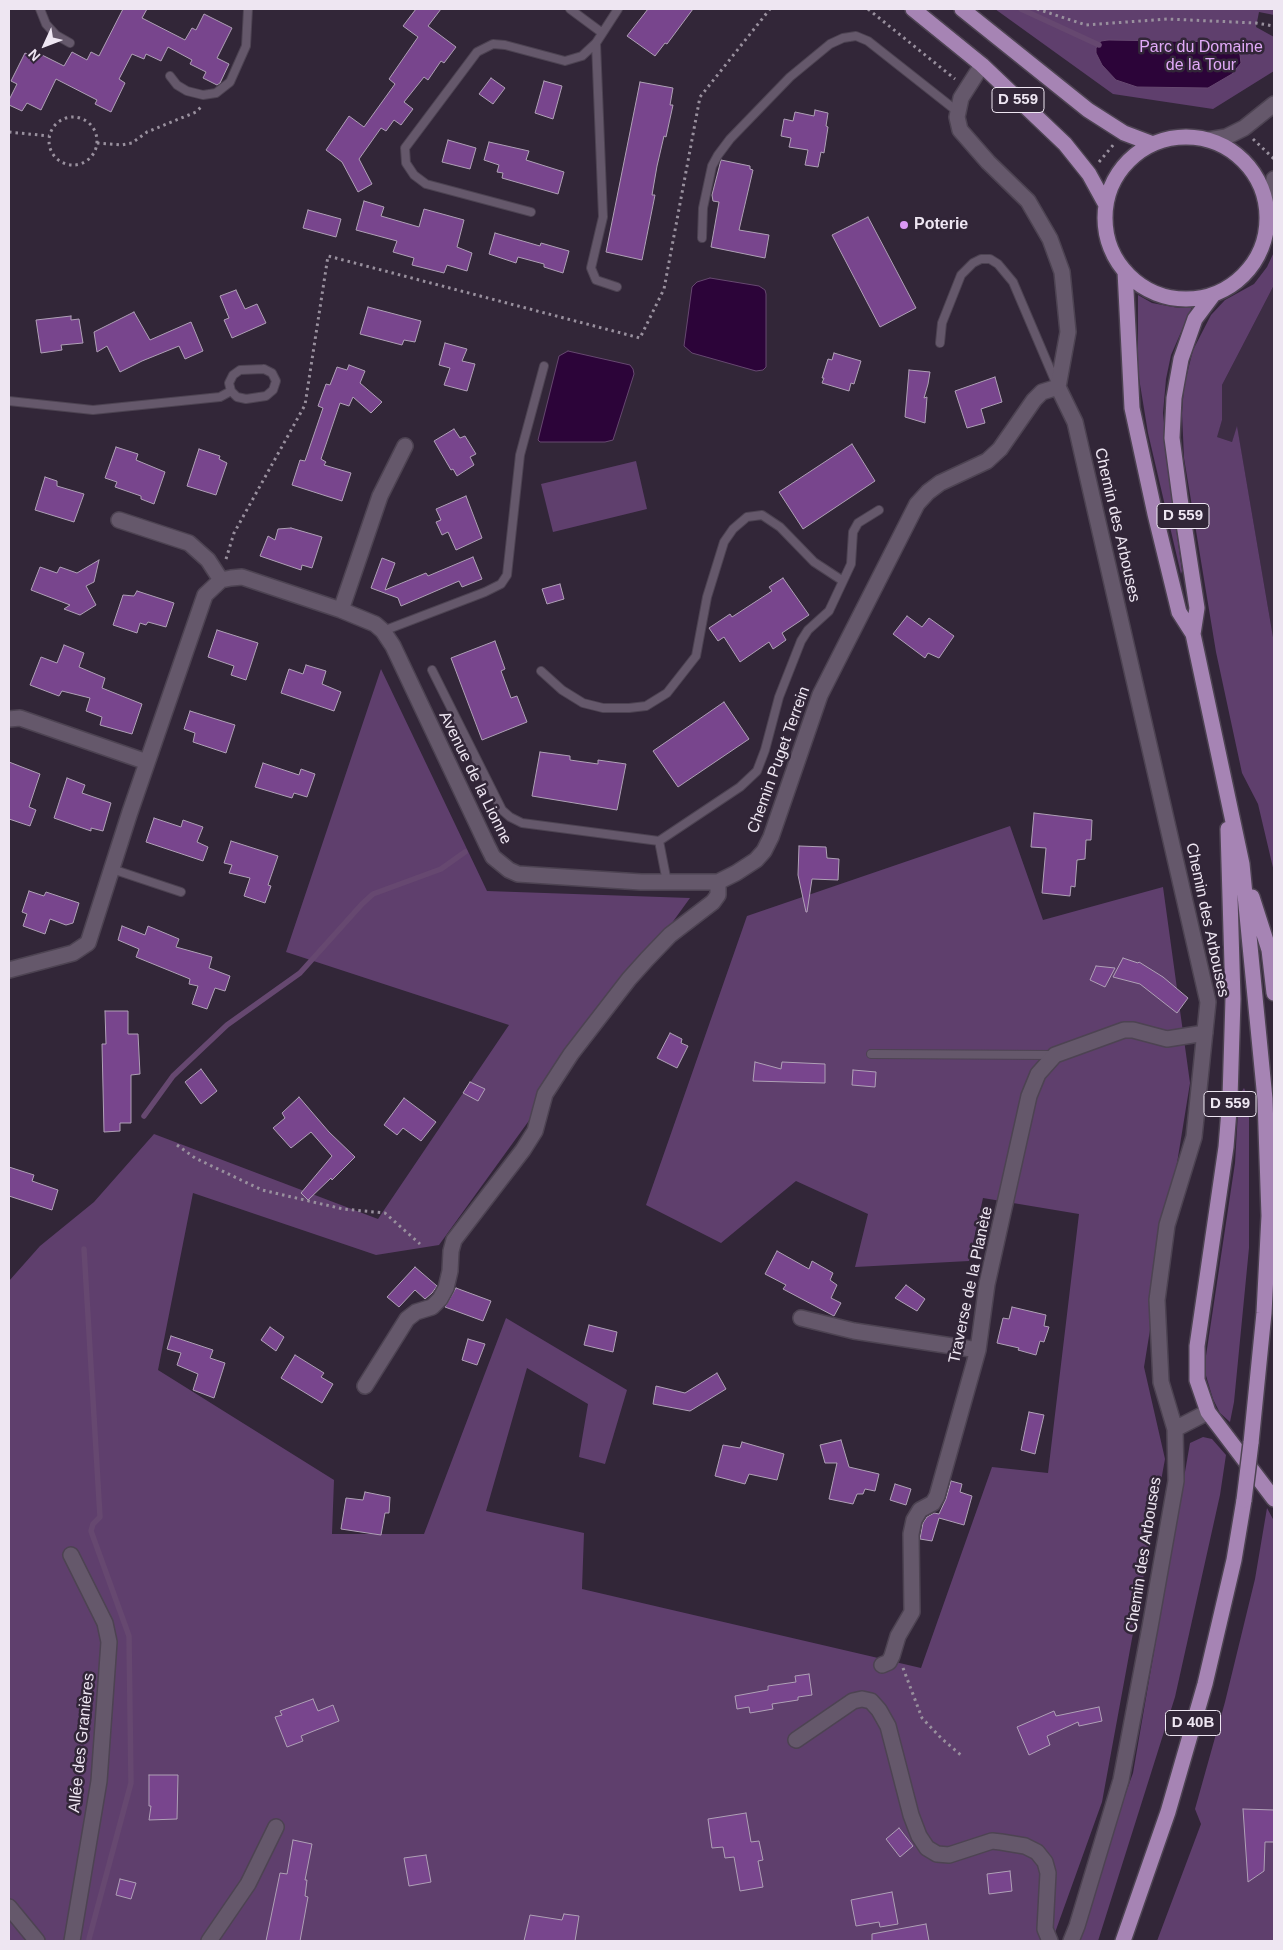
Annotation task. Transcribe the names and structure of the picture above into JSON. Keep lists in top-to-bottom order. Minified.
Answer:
{"streets":{"main road":["D 559","D 40B"],"street":["Chemin des Arbouses","Chemin Puget Terrein","Avenue de la Lionne","Traverse de la Planète","Allée des Granières"]},"crossings":[["D 559","D 40B"],["Chemin des Arbouses","Chemin Puget Terrein"],["Chemin des Arbouses","Traverse de la Planète"],["Chemin Puget Terrein","Avenue de la Lionne"]],"parks":["Parc du Domaine de la Tour"],"places":["Poterie"],"north":"bottom left"}
